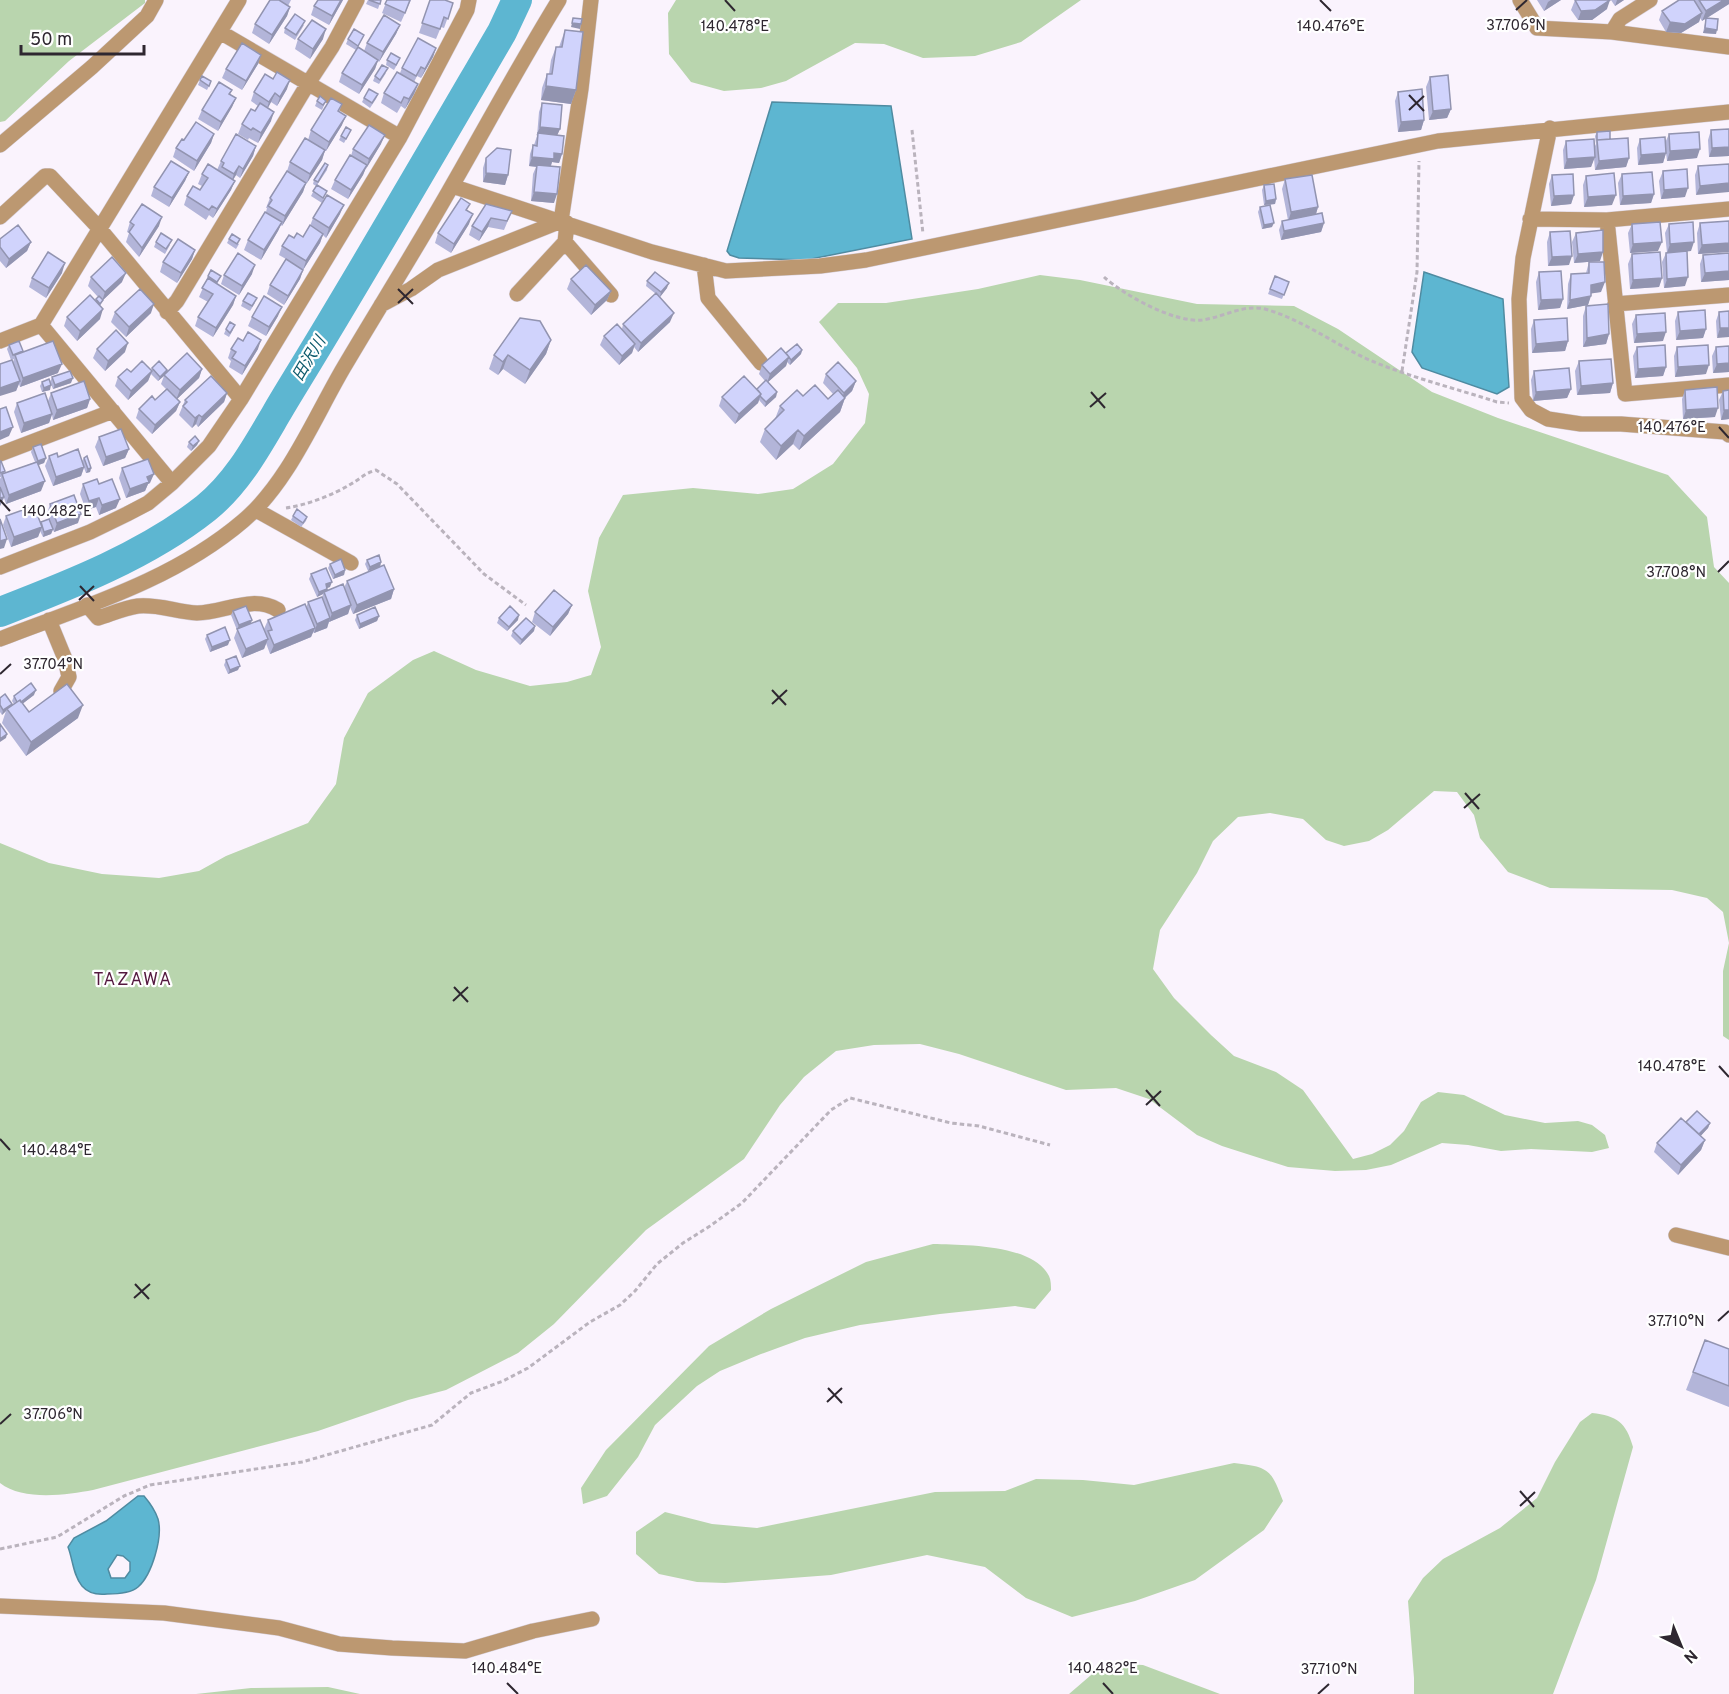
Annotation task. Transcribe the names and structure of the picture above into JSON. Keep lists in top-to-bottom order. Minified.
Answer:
{"districts":["TAZAWA"],"water":["田沢川"],"scale_bar":"50 m","north":"bottom right","coordinates":["37.706°N","140.478°E","140.476°E","140.482°E","37.708°N","37.704°N","140.484°E","37.710°N"]}
